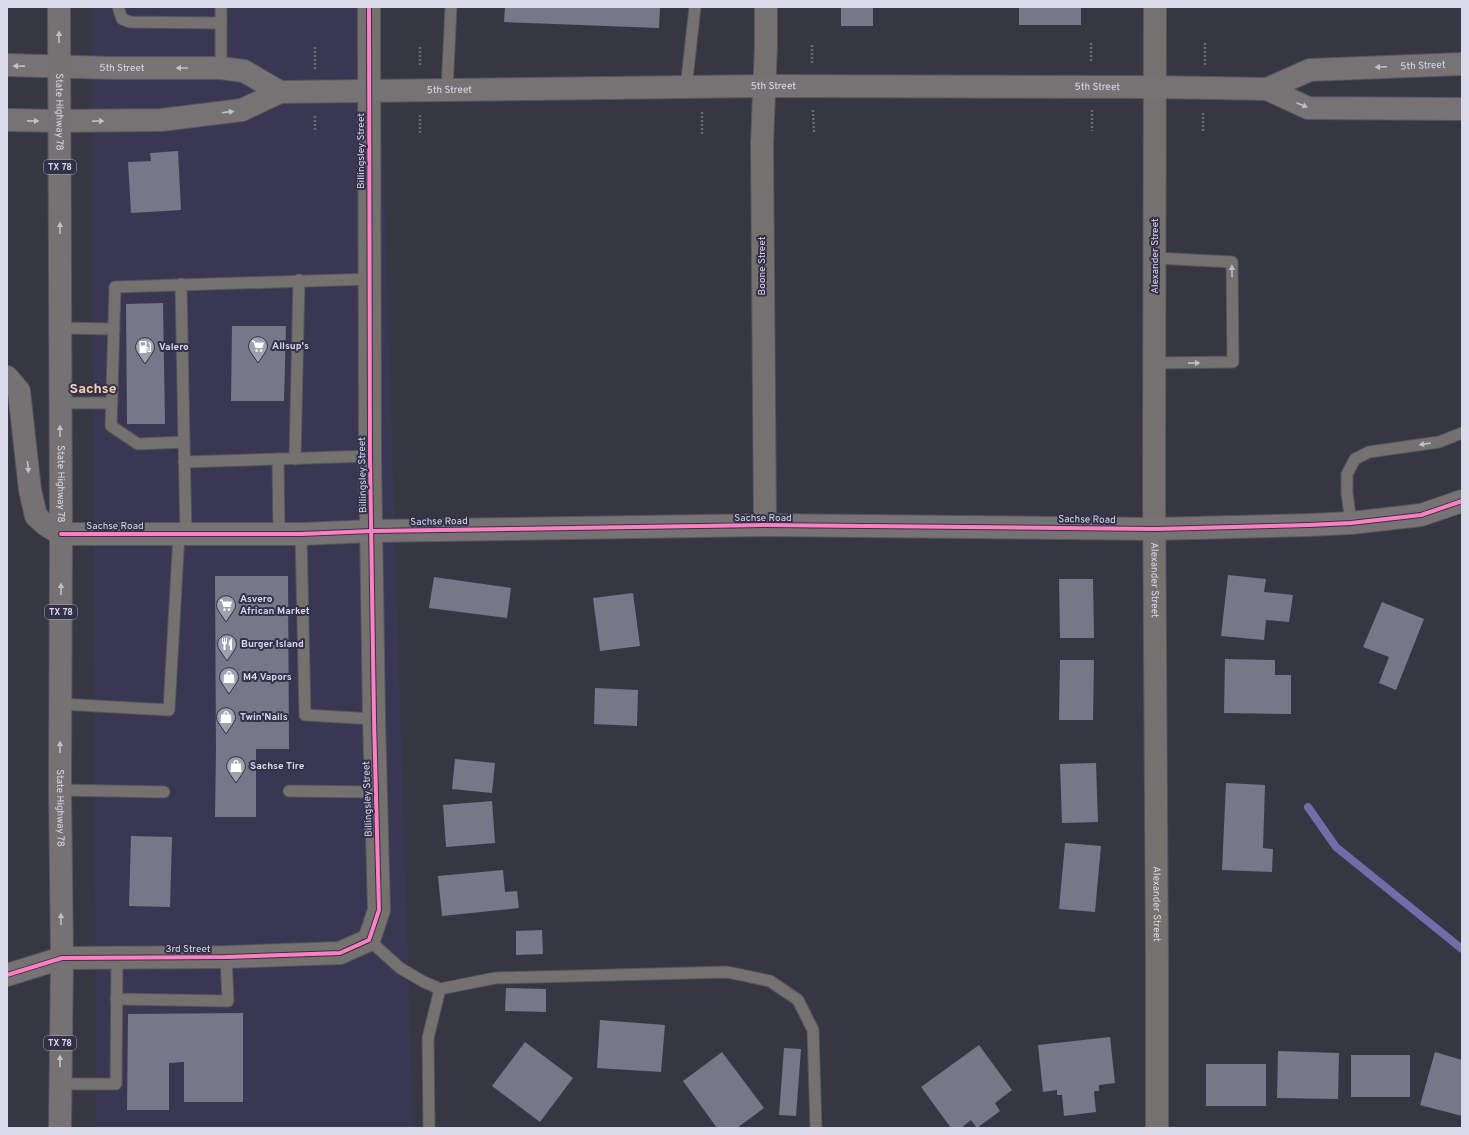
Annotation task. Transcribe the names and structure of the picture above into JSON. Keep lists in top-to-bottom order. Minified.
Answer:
{"streets":{"main road":["5th Street","State Highway 78","TX 78","Sachse Road","3rd Street"],"street":["Billingsley Street","Alexander Street","Boone Street"]},"crossings":[["5th Street","State Highway 78"],["5th Street","Billingsley Street"],["5th Street","Alexander Street"],["5th Street","Boone Street"],["State Highway 78","Sachse Road"],["State Highway 78","3rd Street"],["Billingsley Street","Sachse Road"],["Billingsley Street","3rd Street"],["Alexander Street","Sachse Road"],["Boone Street","Sachse Road"]],"one_way":["State Highway 78"],"districts":["Sachse"],"places":{"supermarket":["Allsup's","Asvero African Market"],"fuel station":["Valero"],"restaurant":["Burger Island"],"shop":["M4 Vapors","Twin'Nails","Sachse Tire"]}}
